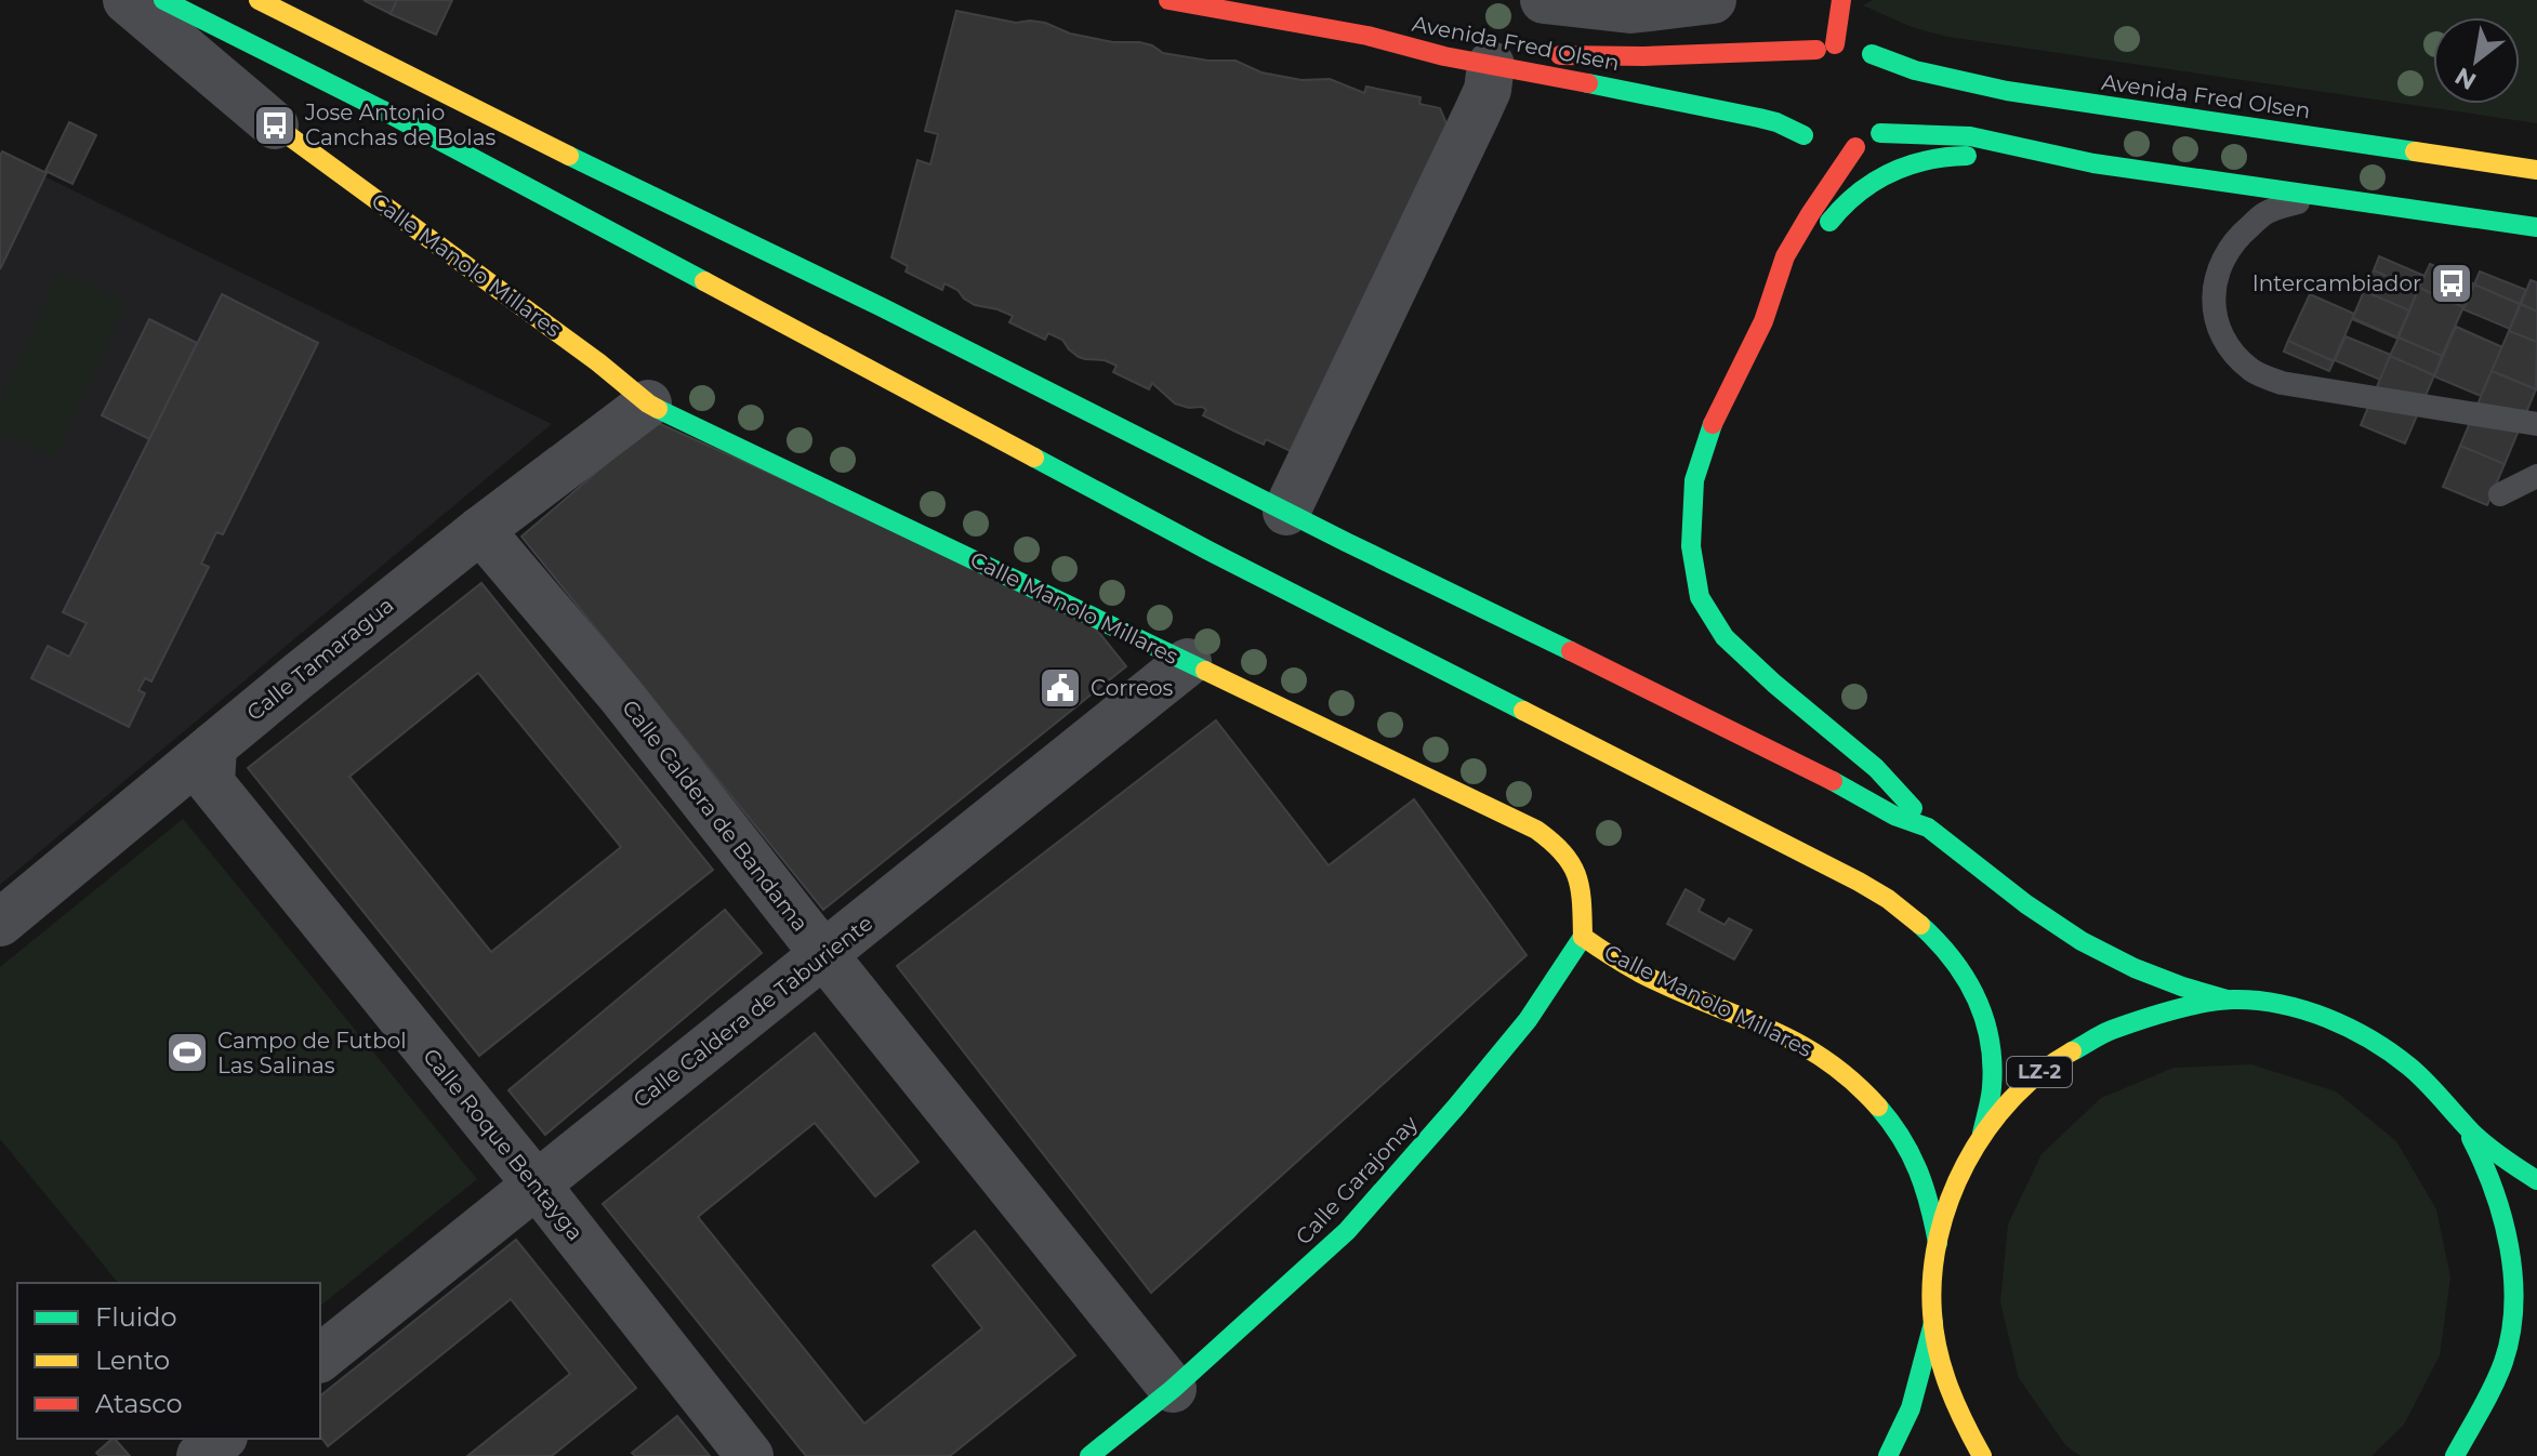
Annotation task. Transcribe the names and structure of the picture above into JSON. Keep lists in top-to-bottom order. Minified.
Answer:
{"streets":{"main road":["Avenida Fred Olsen","Calle Manolo Millares","LZ-2","Calle Garajonay"],"street":["Calle Tamaragua","Calle Caldera de Bandama","Calle Caldera de Taburiente","Calle Roque Bentayga"]},"crossings":[["Calle Manolo Millares","Calle Tamaragua"],["Calle Manolo Millares","Calle Caldera de Taburiente"],["Calle Manolo Millares","LZ-2"],["Calle Manolo Millares","Calle Garajonay"],["Calle Tamaragua","Calle Caldera de Bandama"],["Calle Tamaragua","Calle Roque Bentayga"],["Calle Caldera de Bandama","Calle Caldera de Taburiente"],["Calle Caldera de Bandama","Calle Garajonay"],["Calle Caldera de Taburiente","Calle Roque Bentayga"]],"places":{"bus stop":["Jose Antonio Canchas de Bolas","Intercambiador"],"public building":["Correos"],"sports":["Campo de Futbol Las Salinas"]},"legend":["Fluido","Lento","Atasco"],"north":"bottom left"}
